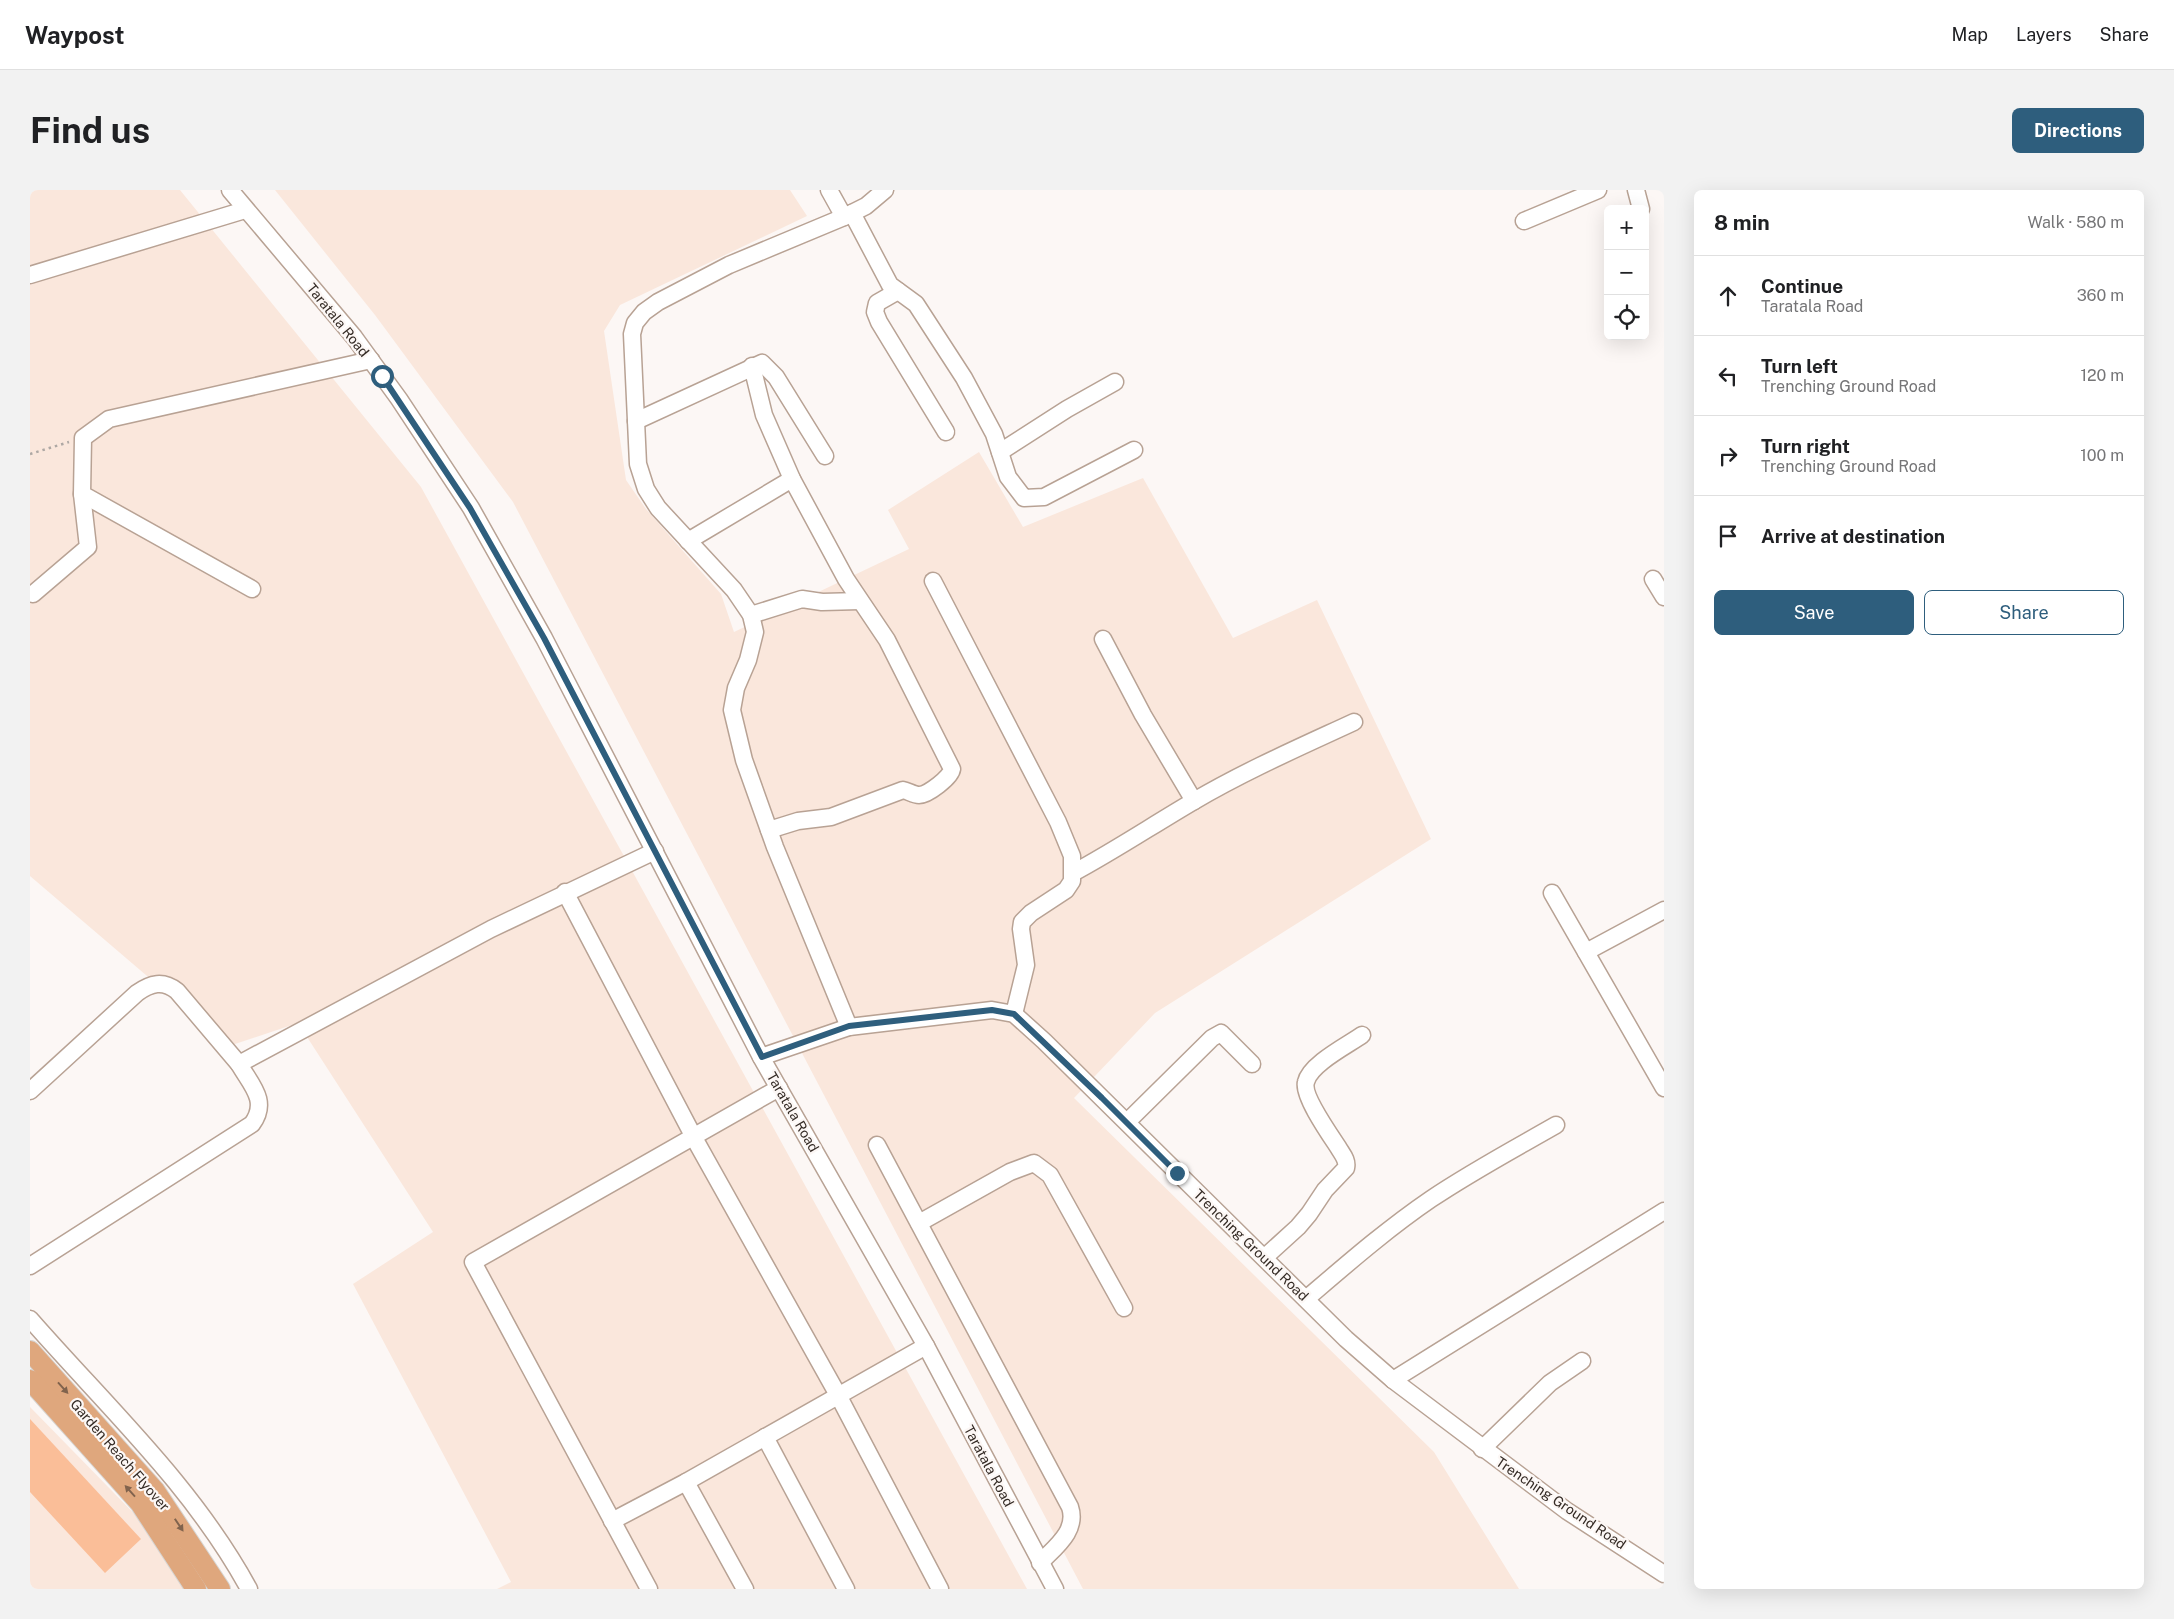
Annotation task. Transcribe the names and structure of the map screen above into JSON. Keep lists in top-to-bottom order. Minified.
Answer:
{"streets":{"main road":["Garden Reach Flyover"],"street":["Taratala Road","Trenching Ground Road"]},"page":{"header":"Waypost","nav":["Map","Layers","Share"],"buttons":["Directions",["Save","Share"]],"title":"Find us","heading":["8 min","Walk · 580 m"],"map_buttons":["+","−"],"list":[["Continue","Taratala Road","360 m"],["Turn left","Trenching Ground Road","120 m"],["Turn right","Trenching Ground Road","100 m"],"Arrive at destination"]}}
